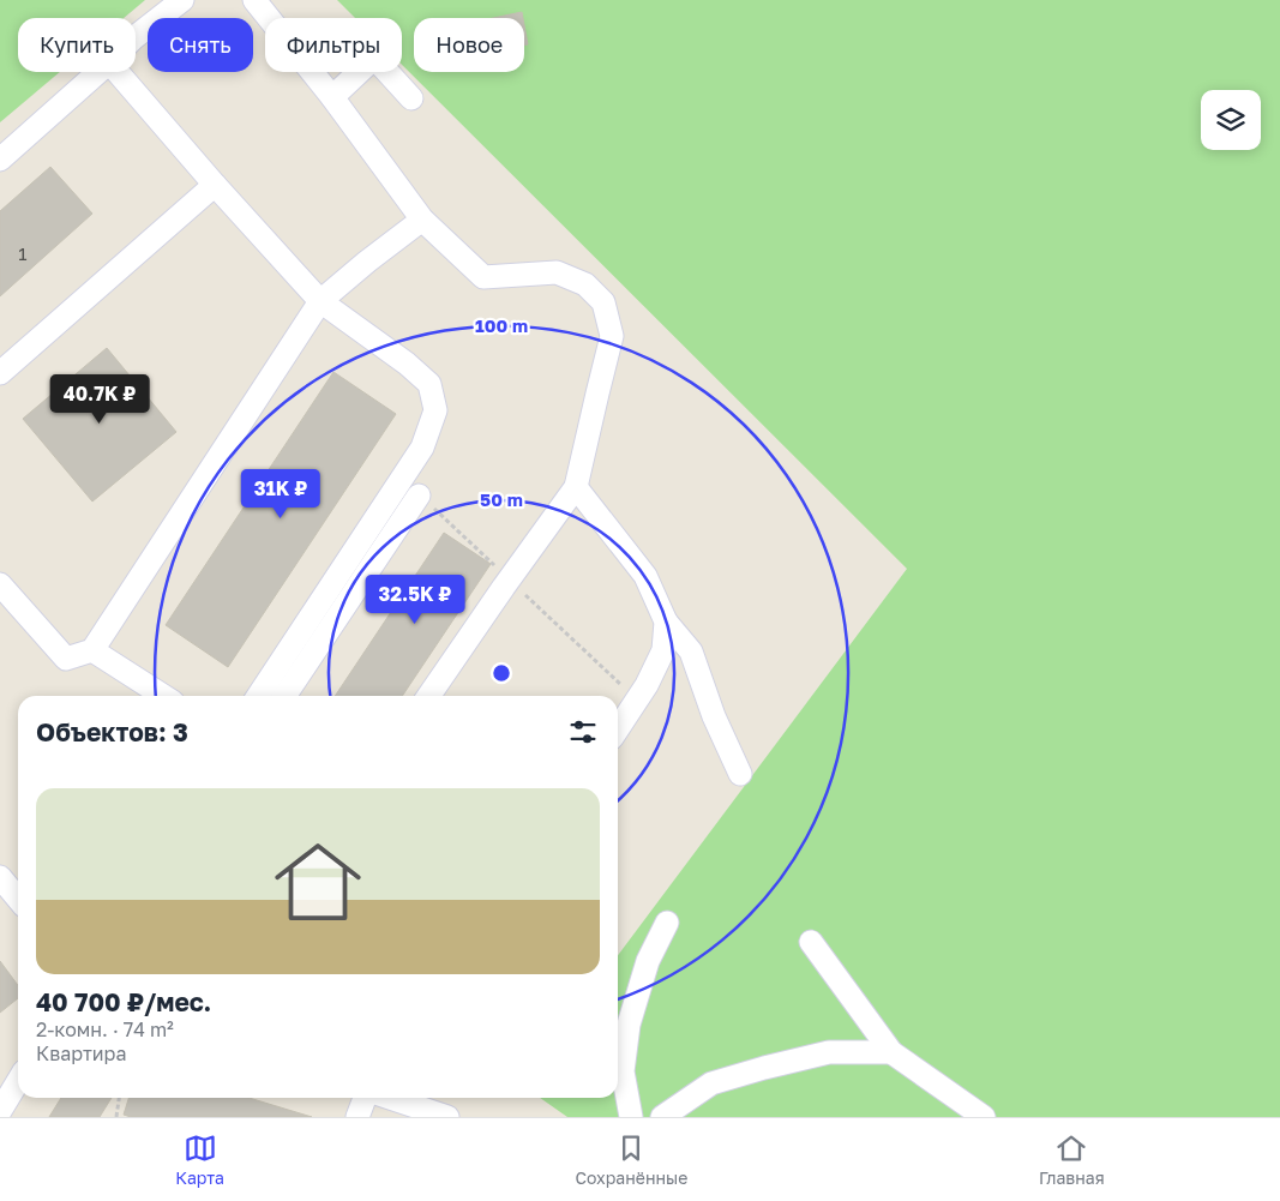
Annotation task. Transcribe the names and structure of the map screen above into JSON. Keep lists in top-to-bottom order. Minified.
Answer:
{"house_numbers":["1"],"page":{"chip":["Купить","Снять","Фильтры","Новое"],"price":["40.7K ₽","31K ₽","32.5K ₽"],"heading":"Объектов: 3","list":[{"name":"40 700 ₽/мес.","note":"2-комн. · 74 m² · Квартира"}],"tabs":["Карта","Сохранённые","Главная"]},"rings":["100 m","50 m"]}
